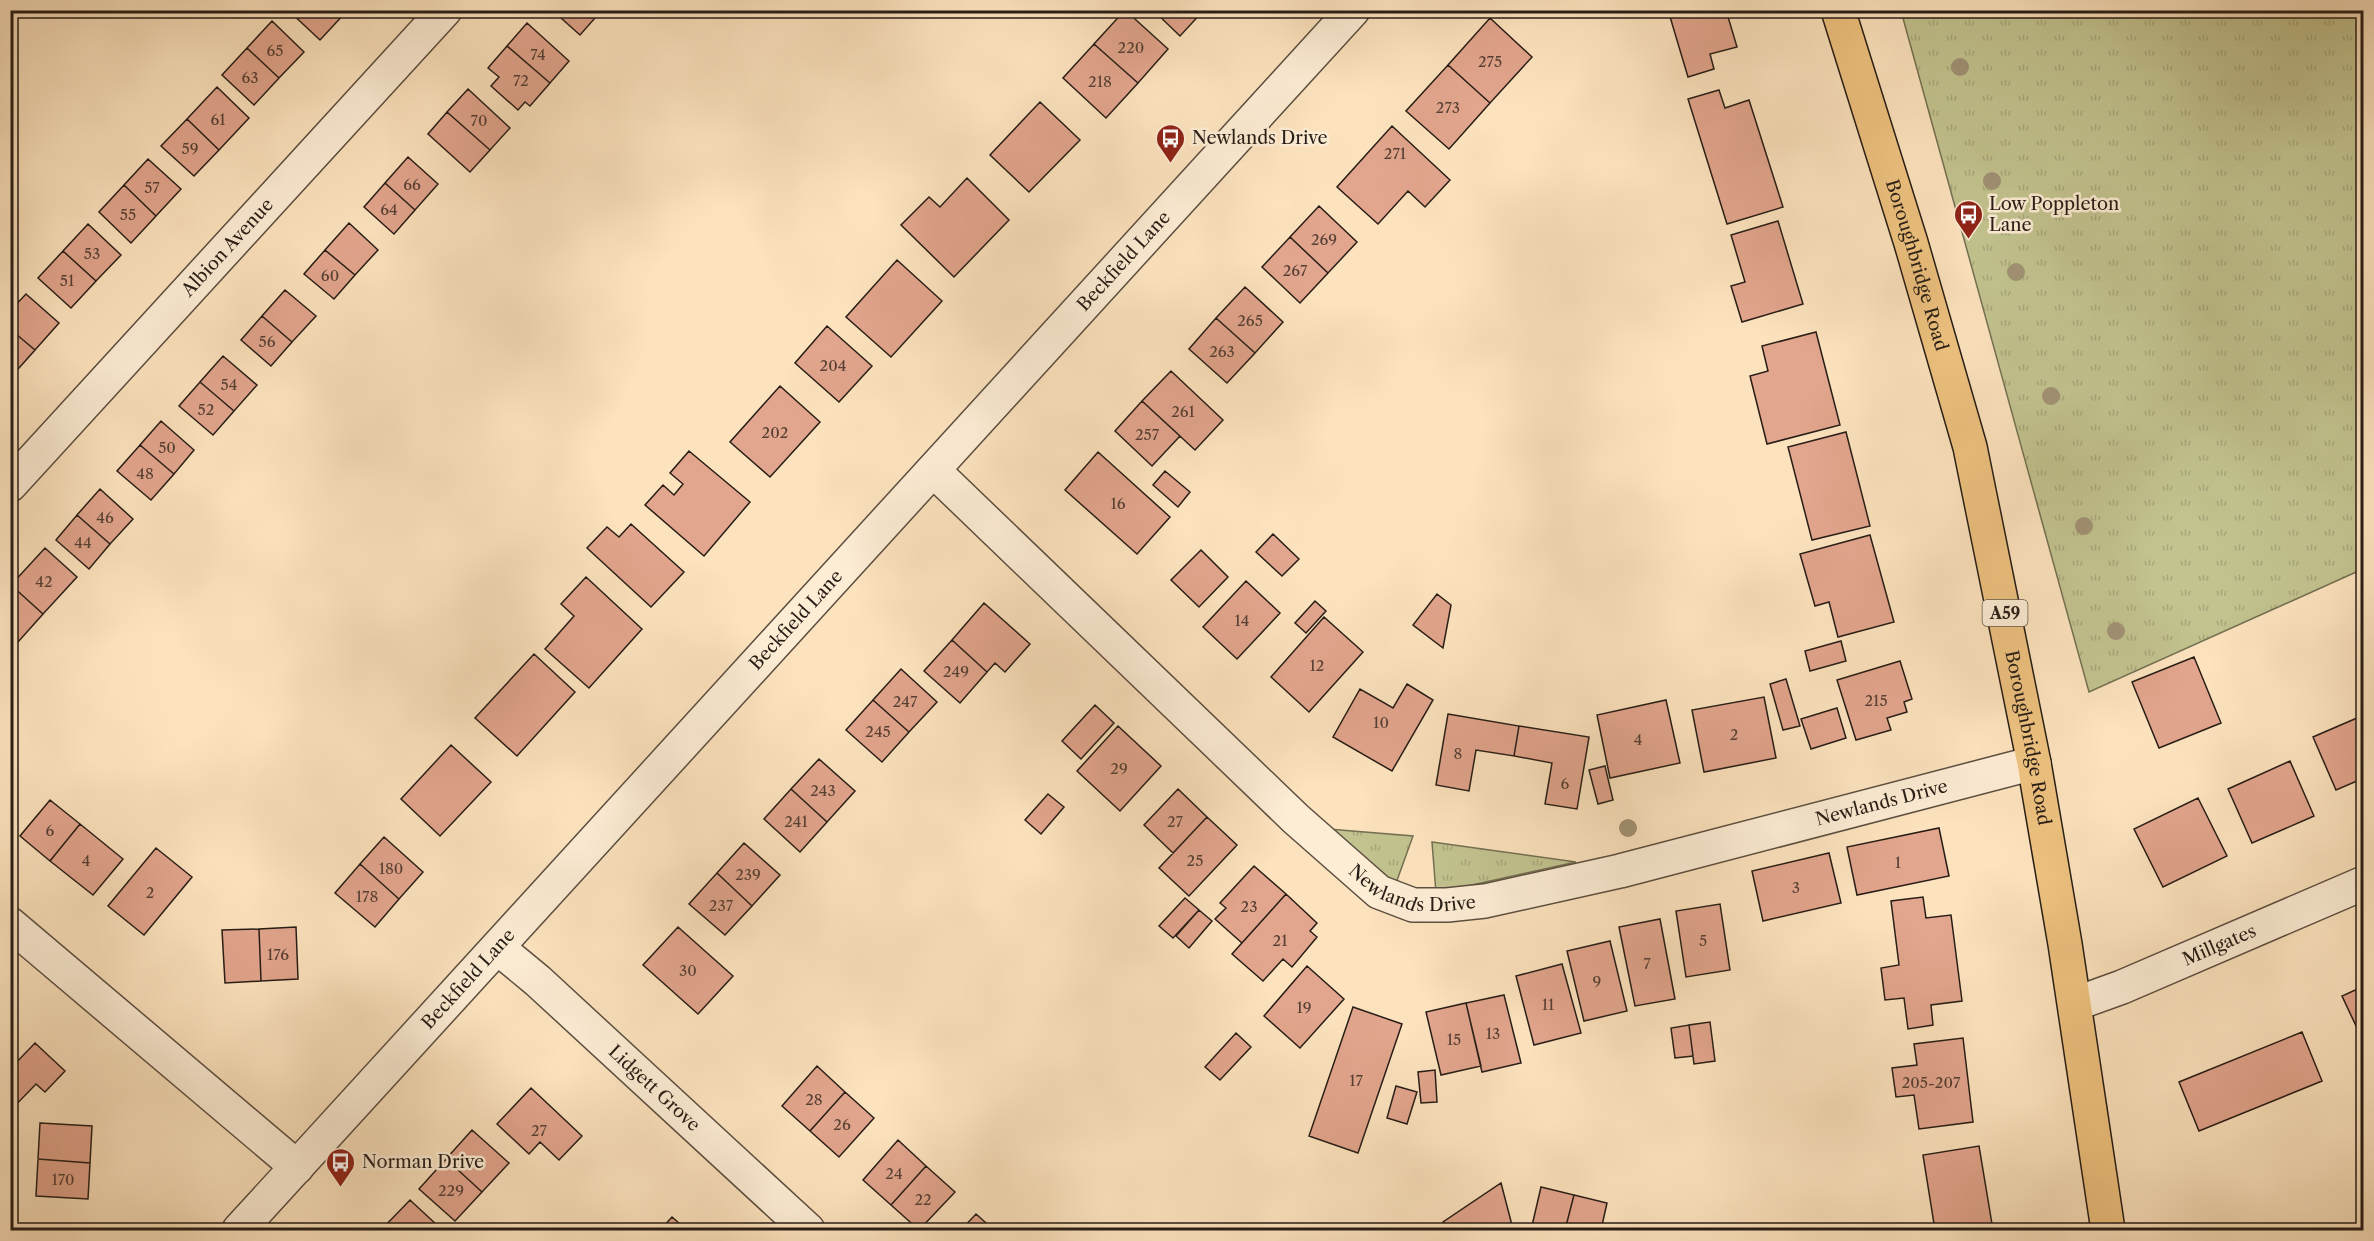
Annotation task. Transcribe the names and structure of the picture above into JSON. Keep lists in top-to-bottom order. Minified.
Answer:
{"streets":{"main road":["Boroughbridge Road","A59"],"street":["Albion Avenue","Beckfield Lane","Newlands Drive","Millgates","Lidgett Grove"]},"crossings":[["Beckfield Lane","Newlands Drive"],["Beckfield Lane","Lidgett Grove"],["Boroughbridge Road","Newlands Drive"],["Boroughbridge Road","Millgates"]],"places":{"bus stop":["Newlands Drive","Low Poppleton Lane","Norman Drive"]},"house_numbers":["220","65","74","275","63","72","218","273","61","70","59","271","66","57","64","55","269","53","267","60","51","265","56","263","204","54","52","261","202","257","50","48","16","46","44","42","14","12","249","215","247","10","245","2","4","8","29","6","243","241","27","6","4","25","1","180","239","3","2","178","237","23","21","5","176","7","30","9","11","19","13","15","17","205-207","28","26","27","24","170","229","22"]}
